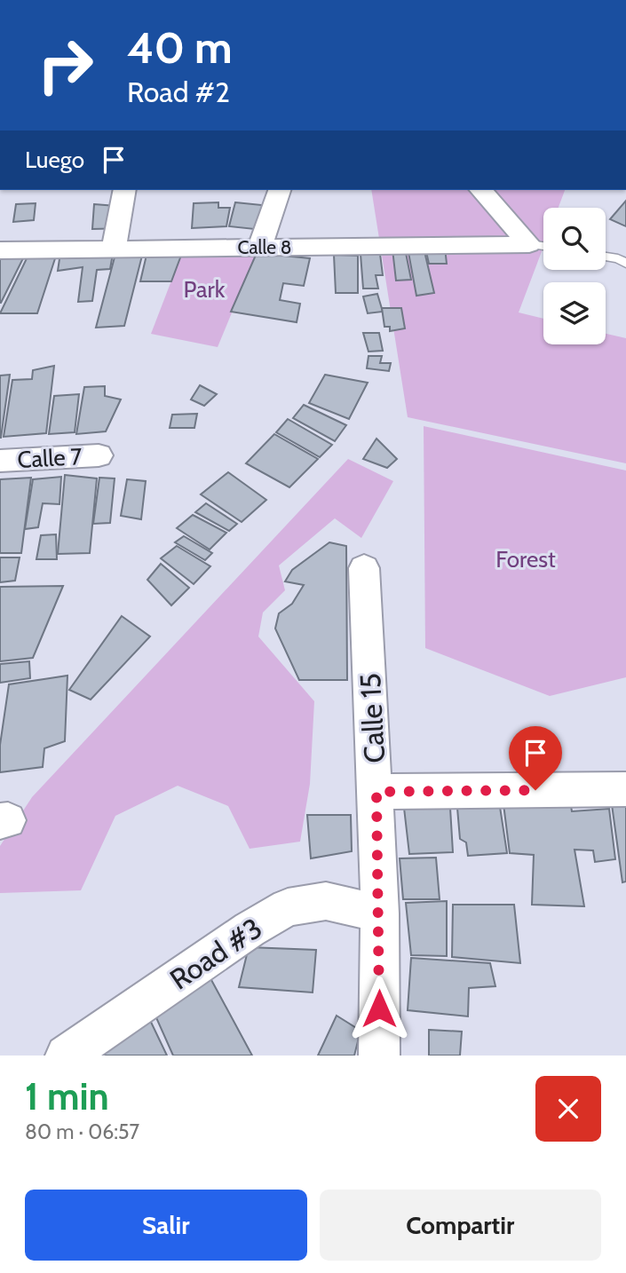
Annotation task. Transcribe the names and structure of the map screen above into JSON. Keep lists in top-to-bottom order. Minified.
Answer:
{"streets":{"street":["Calle 8","Calle 7","Calle 15","Road #3"]},"crossings":[["Calle 15","Road #3"]],"parks":["Park","Forest"],"page":{"turn":["40 m","Road #2"],"then":"Luego","heading":["1 min","80 m · 06:57"],"buttons":["Salir","Compartir"]}}
